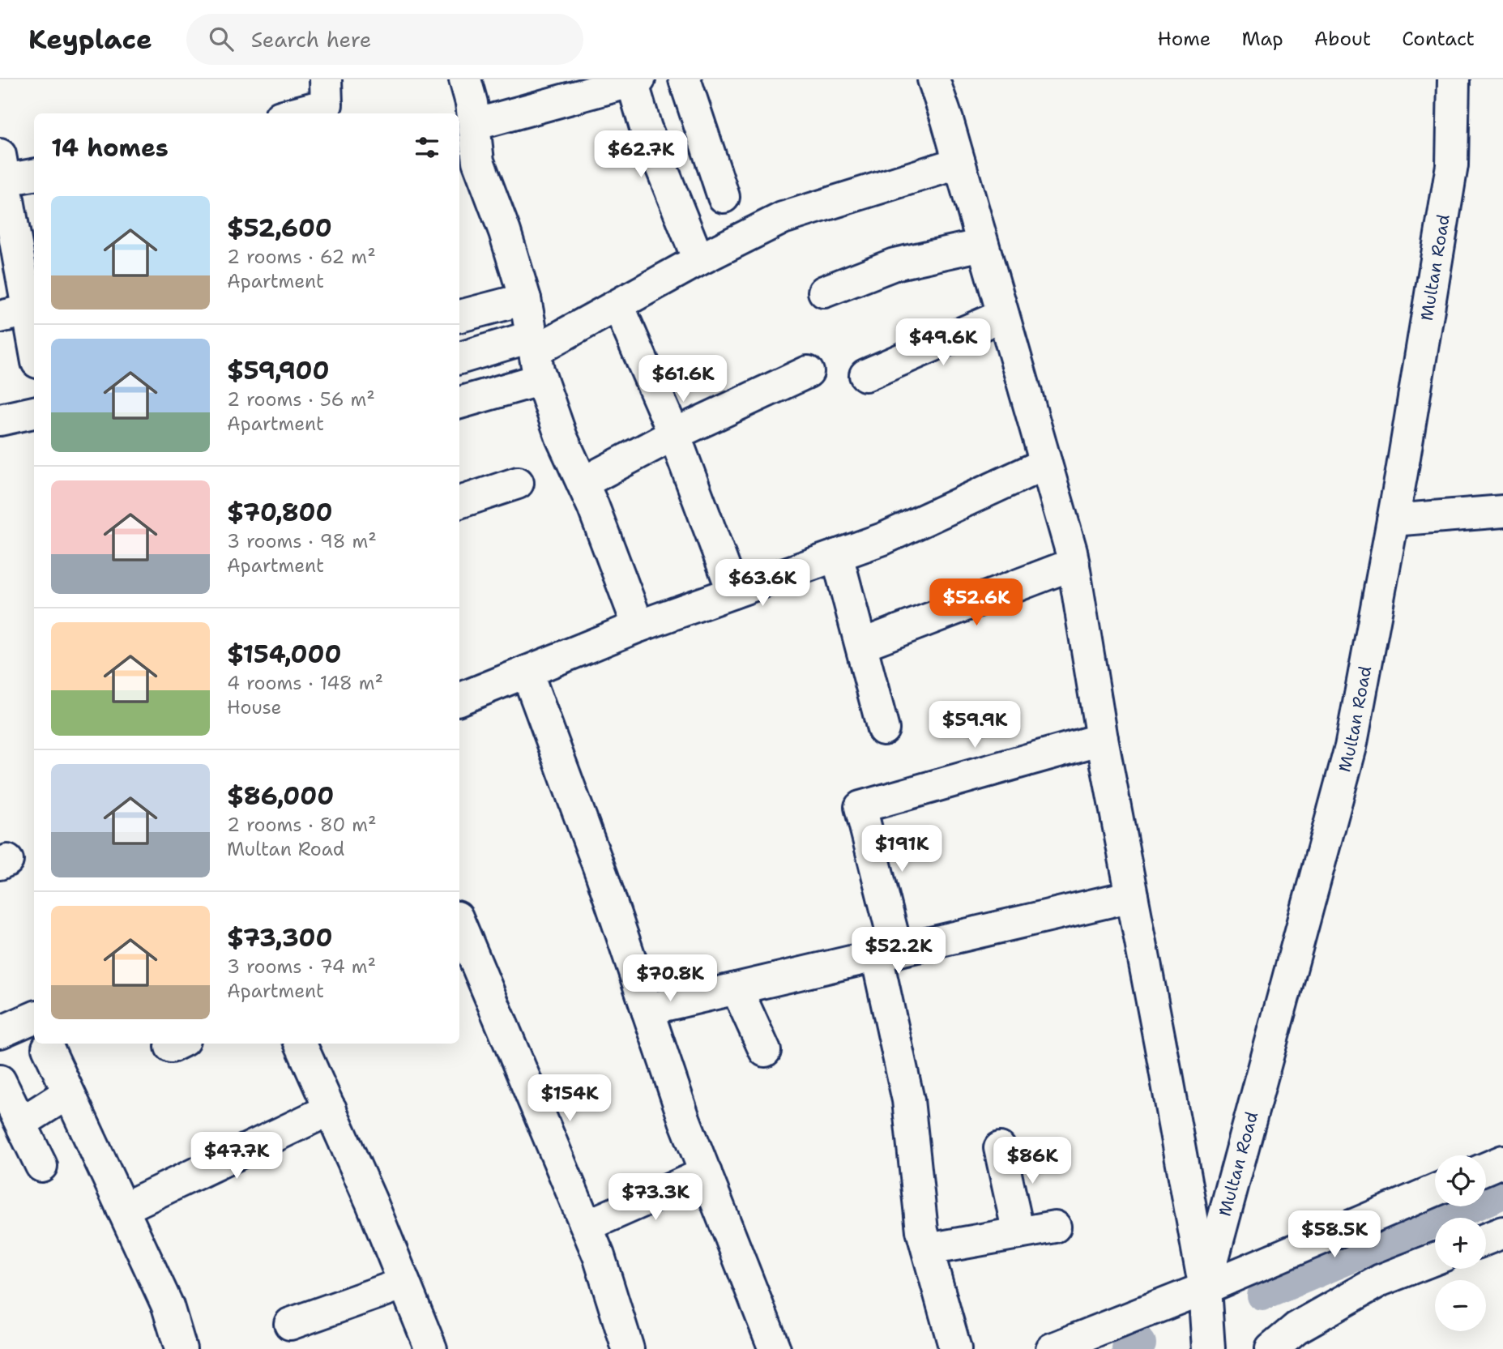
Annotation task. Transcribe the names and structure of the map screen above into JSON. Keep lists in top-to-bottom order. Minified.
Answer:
{"streets":{"street":["Multan Road"]},"page":{"header":"Keyplace","search":"Search here","nav":["Home","Map","About","Contact"],"heading":"14 homes","price":["$62.7K","$49.6K","$61.6K","$63.6K","$52.6K","$59.9K","$191K","$52.2K","$70.8K","$154K","$47.7K","$86K","$73.3K","$58.5K"],"list":[{"name":"$52,600","note":"2 rooms · 62 m² · Apartment"},{"name":"$59,900","note":"2 rooms · 56 m² · Apartment"},{"name":"$70,800","note":"3 rooms · 98 m² · Apartment"},{"name":"$154,000","note":"4 rooms · 148 m² · House"},{"name":"$86,000","note":"2 rooms · 80 m² · Multan Road"},{"name":"$73,300","note":"3 rooms · 74 m² · Apartment"}],"map_buttons":["+","−"]}}
